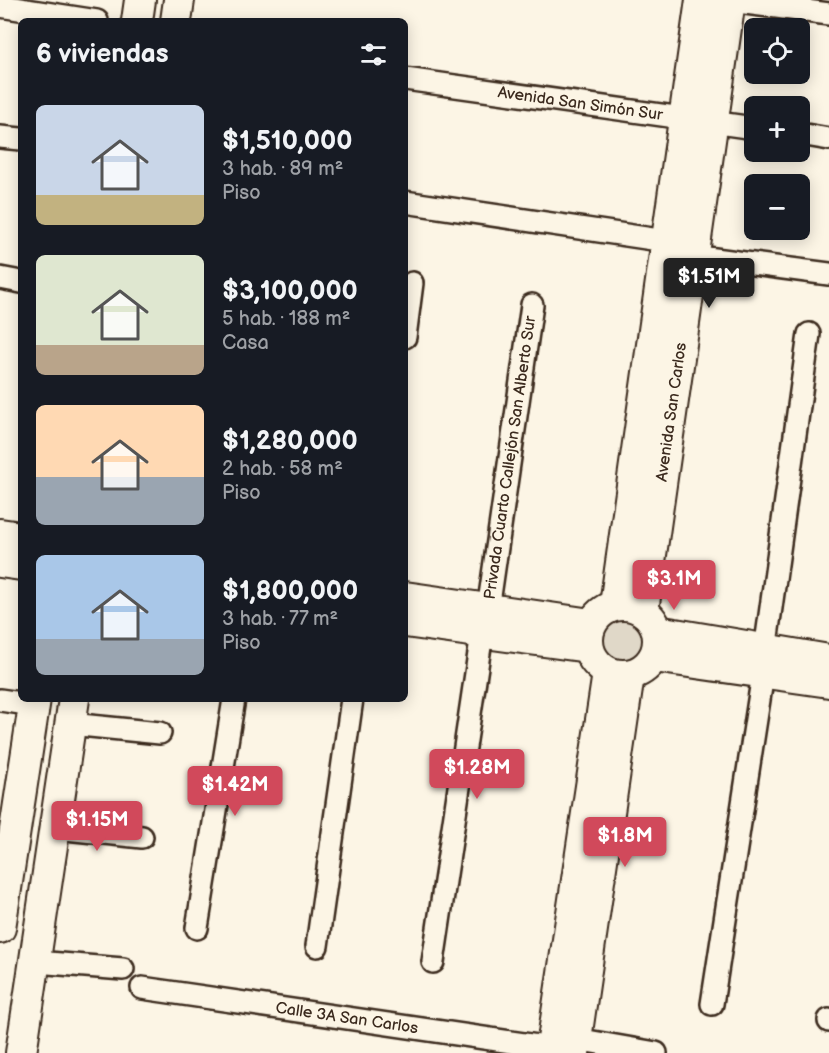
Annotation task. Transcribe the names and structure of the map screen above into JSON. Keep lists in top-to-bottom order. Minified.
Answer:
{"streets":{"street":["Avenida San Simón Sur","Avenida San Carlos","Privada Cuarto Callejón San Alberto Sur","Calle 3A San Carlos"]},"crossings":[["Avenida San Simón Sur","Avenida San Carlos"]],"page":{"map_buttons":["+","−"],"heading":"6 viviendas","list":[{"name":"$1,510,000","note":"3 hab. · 89 m² · Piso"},{"name":"$3,100,000","note":"5 hab. · 188 m² · Casa"},{"name":"$1,280,000","note":"2 hab. · 58 m² · Piso"},{"name":"$1,800,000","note":"3 hab. · 77 m² · Piso"}],"price":["$1.51M","$3.1M","$1.28M","$1.42M","$1.15M","$1.8M"]}}
